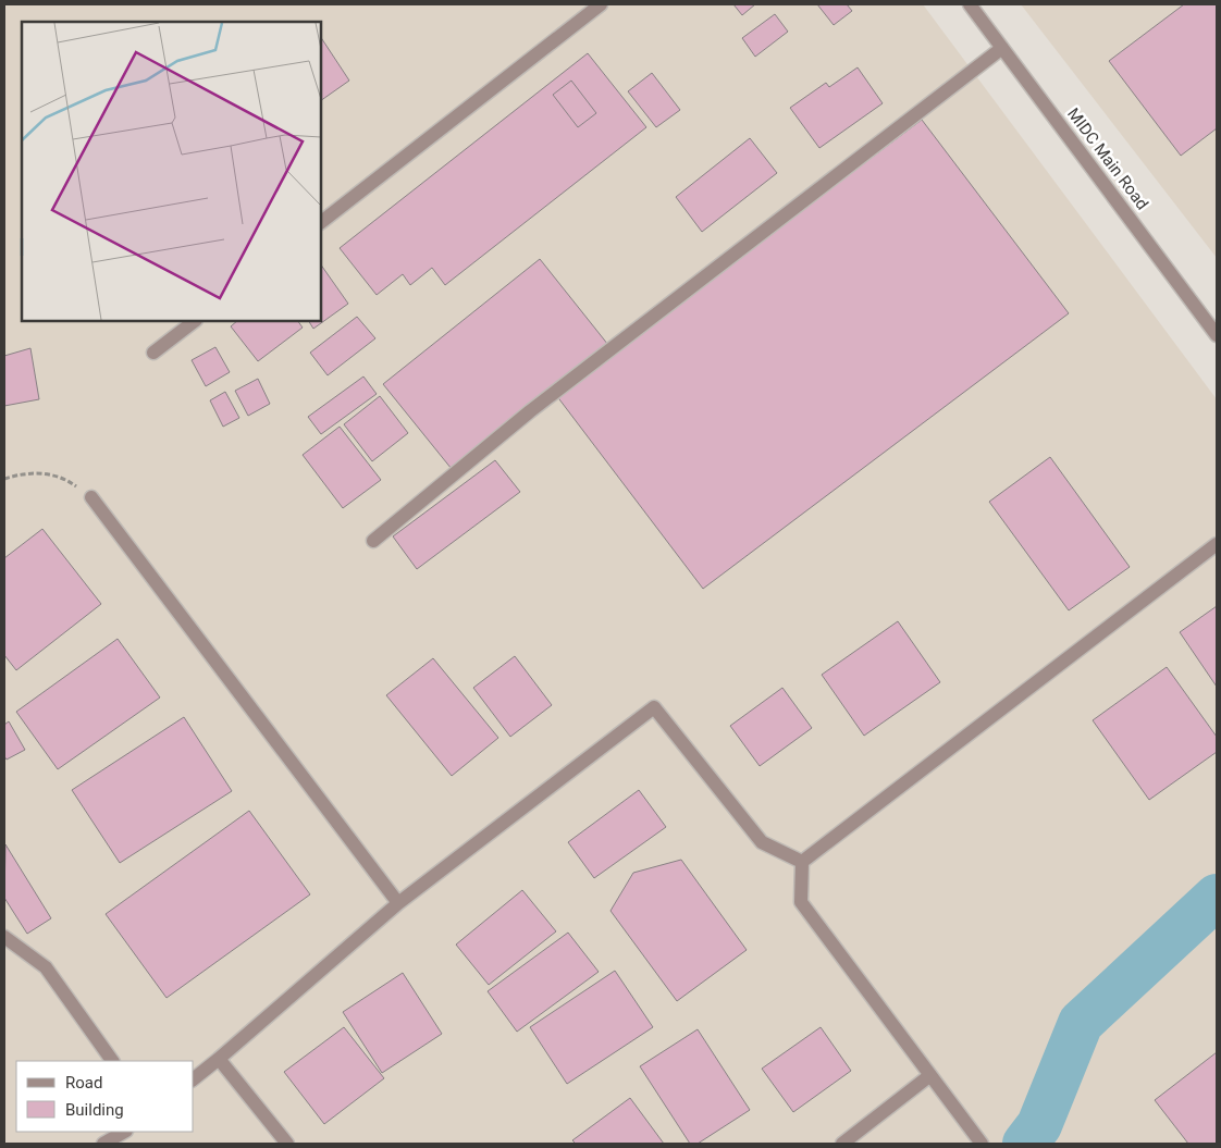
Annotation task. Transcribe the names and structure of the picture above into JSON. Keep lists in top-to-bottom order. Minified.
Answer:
{"streets":{"street":["MIDC Main Road"]},"legend":["Road","Building"]}
